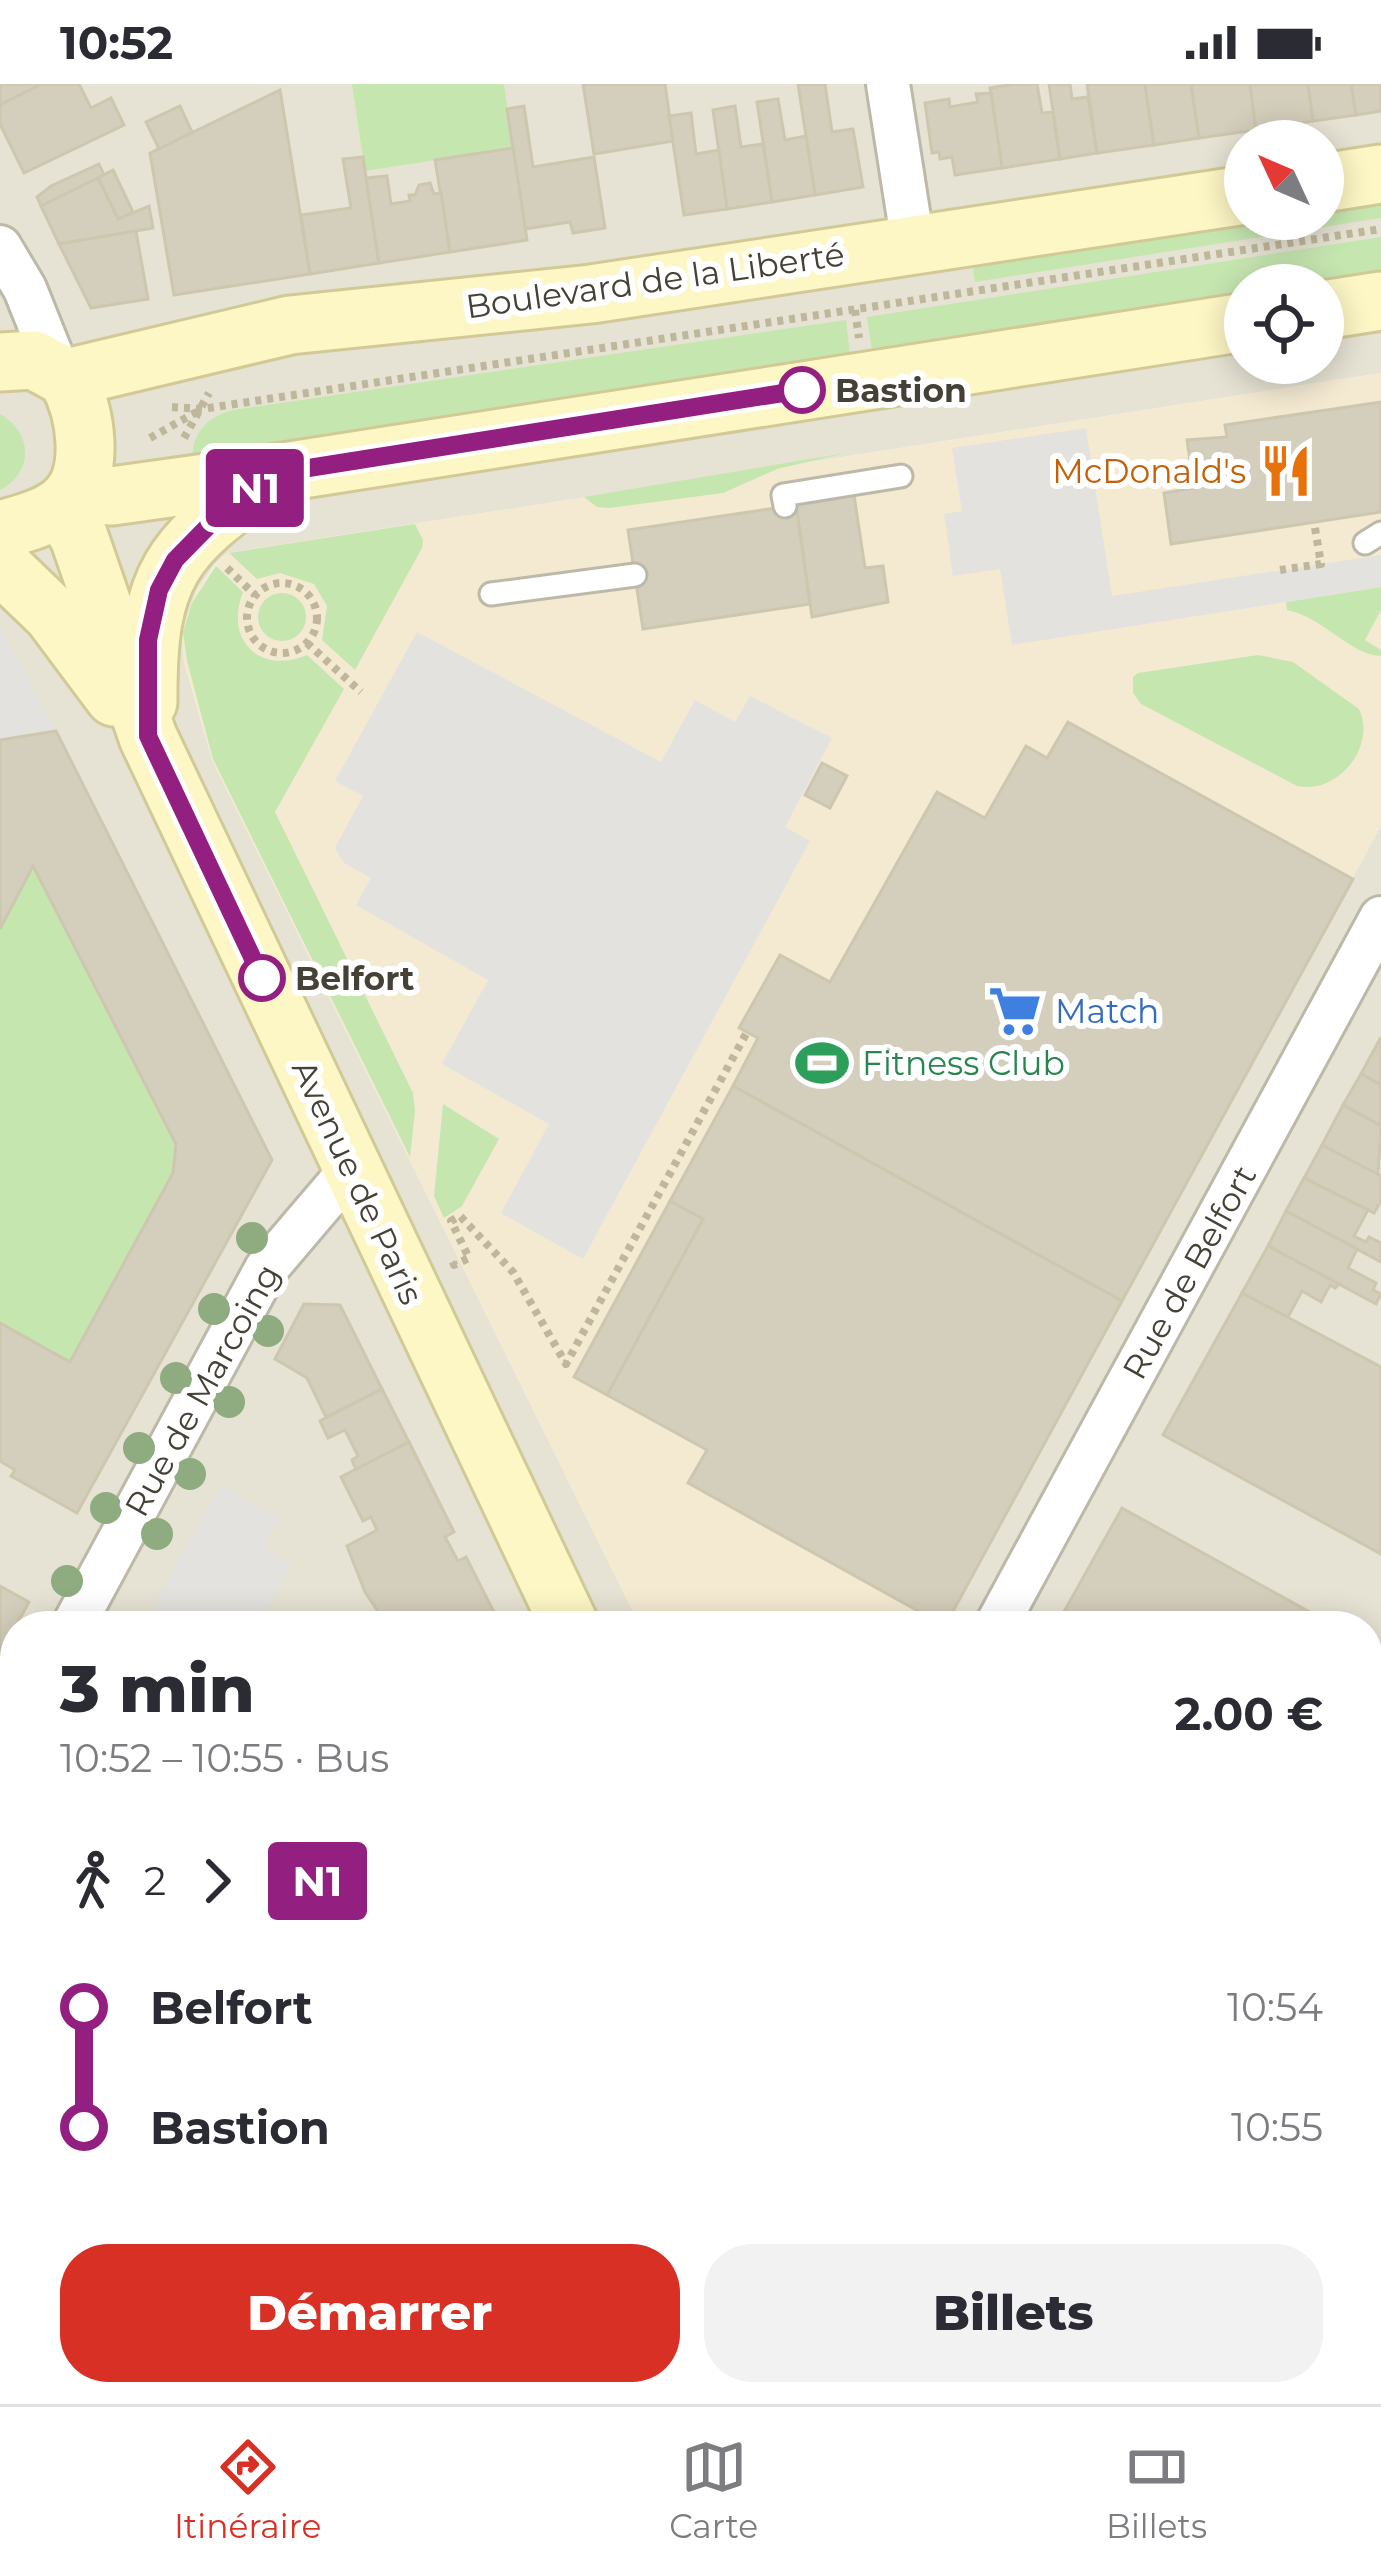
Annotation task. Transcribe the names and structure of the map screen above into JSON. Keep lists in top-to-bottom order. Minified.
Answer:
{"streets":{"main road":["Boulevard de la Liberté","Avenue de Paris"],"street":["Rue de Belfort","Rue de Marcoing"]},"crossings":[["Avenue de Paris","Rue de Marcoing"]],"places":{"other":["Bastion","Belfort"],"restaurant":["McDonald's"],"supermarket":["Match"],"sports":["Fitness Club"]},"lines":["bus line N1"],"north":"top left","page":{"status":"10:52","on_map":"N1","heading":["3 min","10:52 – 10:55 · Bus","2.00 €"],"legs":["2","N1"],"list":[{"name":"Belfort","value":"10:54"},{"name":"Bastion","value":"10:55"}],"buttons":["Démarrer","Billets"],"tabs":["Itinéraire","Carte","Billets"]}}
